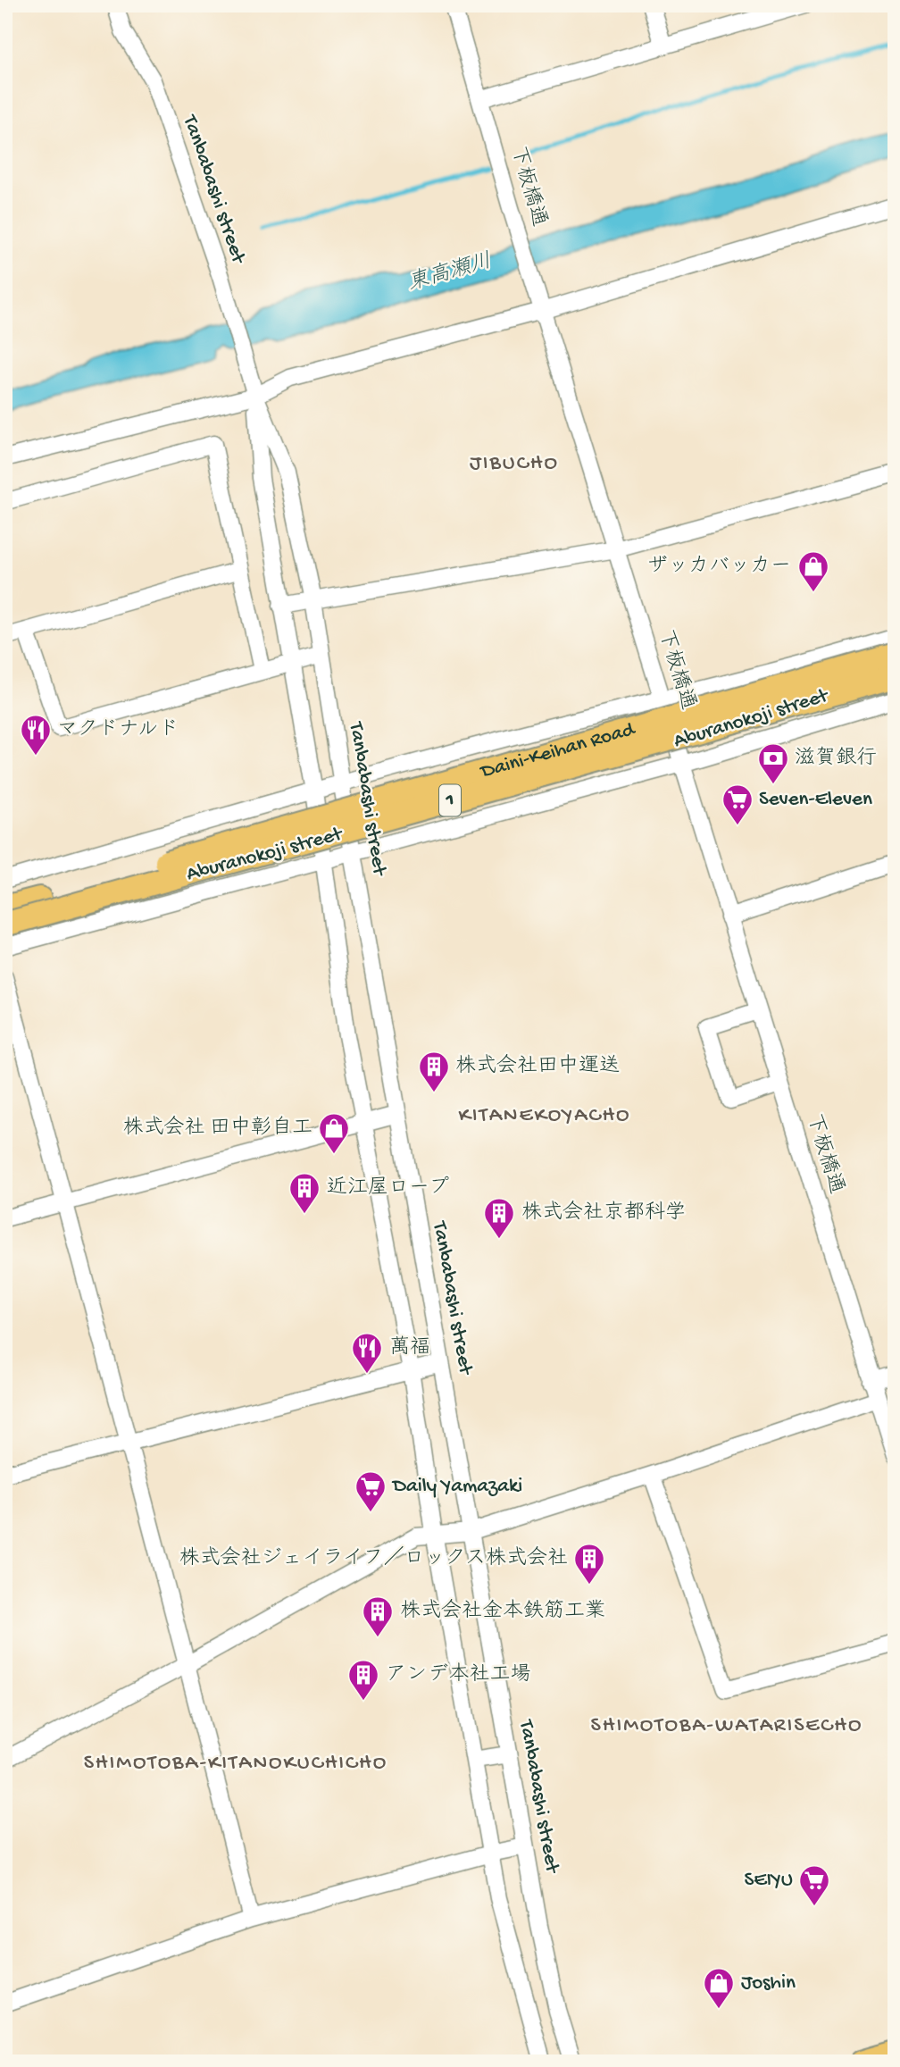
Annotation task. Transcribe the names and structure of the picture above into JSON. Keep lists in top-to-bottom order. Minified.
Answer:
{"streets":{"highway":["Daini-Keihan Road","1"],"street":["下板橋通","Tanbabashi street","Aburanokoji street"]},"crossings":[["下板橋通","Aburanokoji street"],["Tanbabashi street","Aburanokoji street"]],"districts":["JIBUCHO","KITANEKOYACHO","SHIMOTOBA-WATARISECHO","SHIMOTOBA-KITANOKUCHICHO"],"water":["東高瀬川"],"places":{"shop":["ザッカバッカー","株式会社 田中彰自工","Joshin"],"restaurant":["マクドナルド","萬福"],"bank":["滋賀銀行"],"supermarket":["Seven-Eleven","Daily Yamazaki","SEIYU"],"building":["株式会社田中運送","近江屋ロープ","株式会社京都科学","株式会社ジェイライフ／ロックス株式会社","株式会社金本鉄筋工業","アンデ本社工場"]}}
